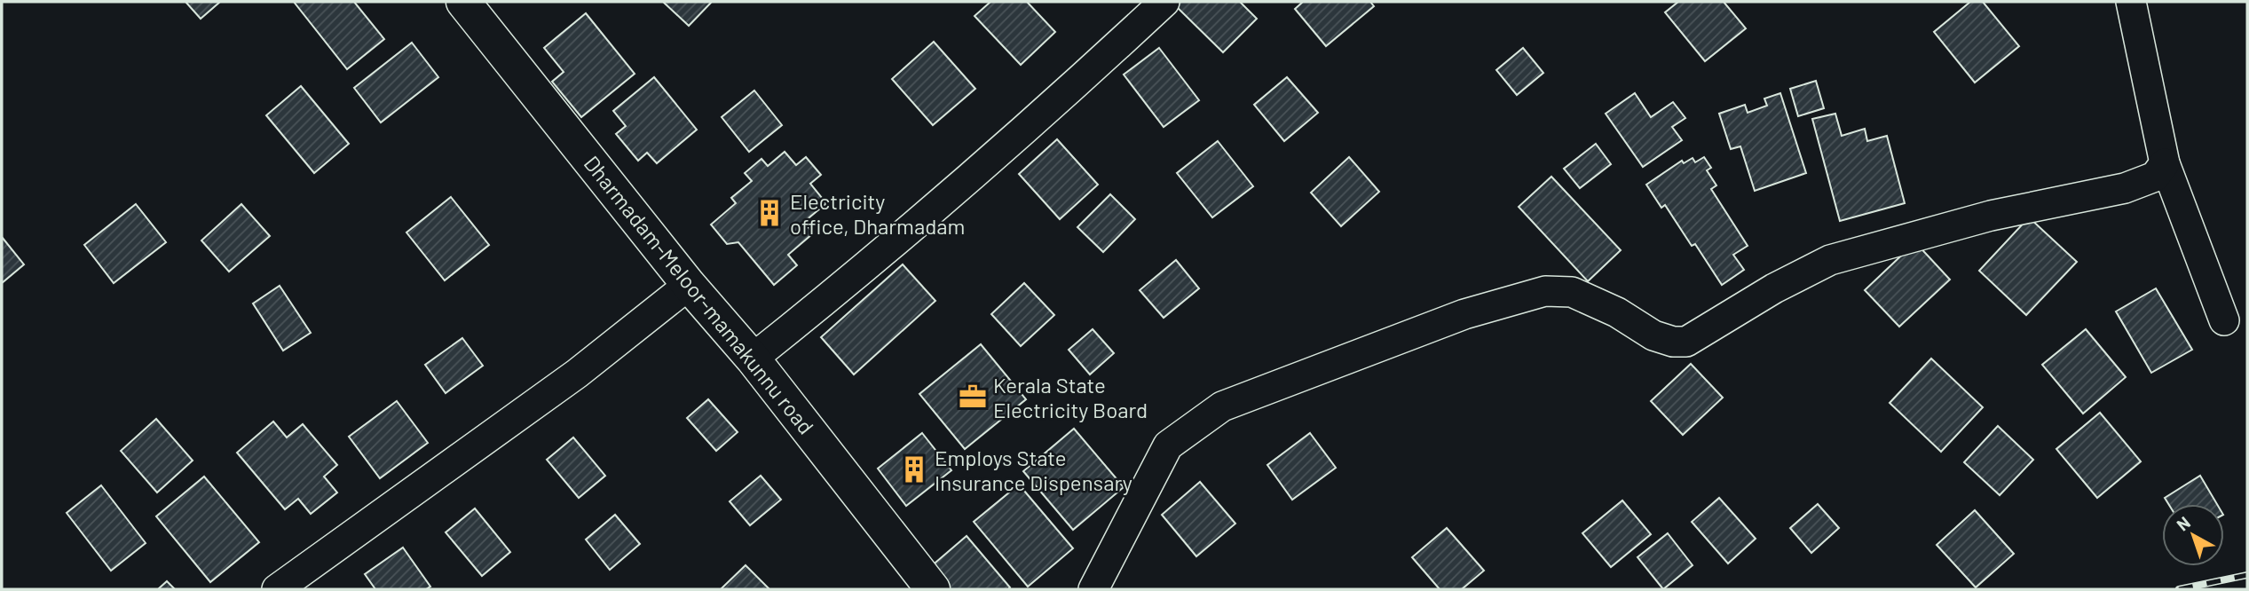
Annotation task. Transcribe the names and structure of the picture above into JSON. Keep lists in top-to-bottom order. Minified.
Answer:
{"streets":{"main road":["Dharmadam-Meloor-mamakunnu road"]},"places":{"building":["Electricity office, Dharmadam","Employs State Insurance Dispensary"],"office":["Kerala State Electricity Board"]},"north":"top left"}
